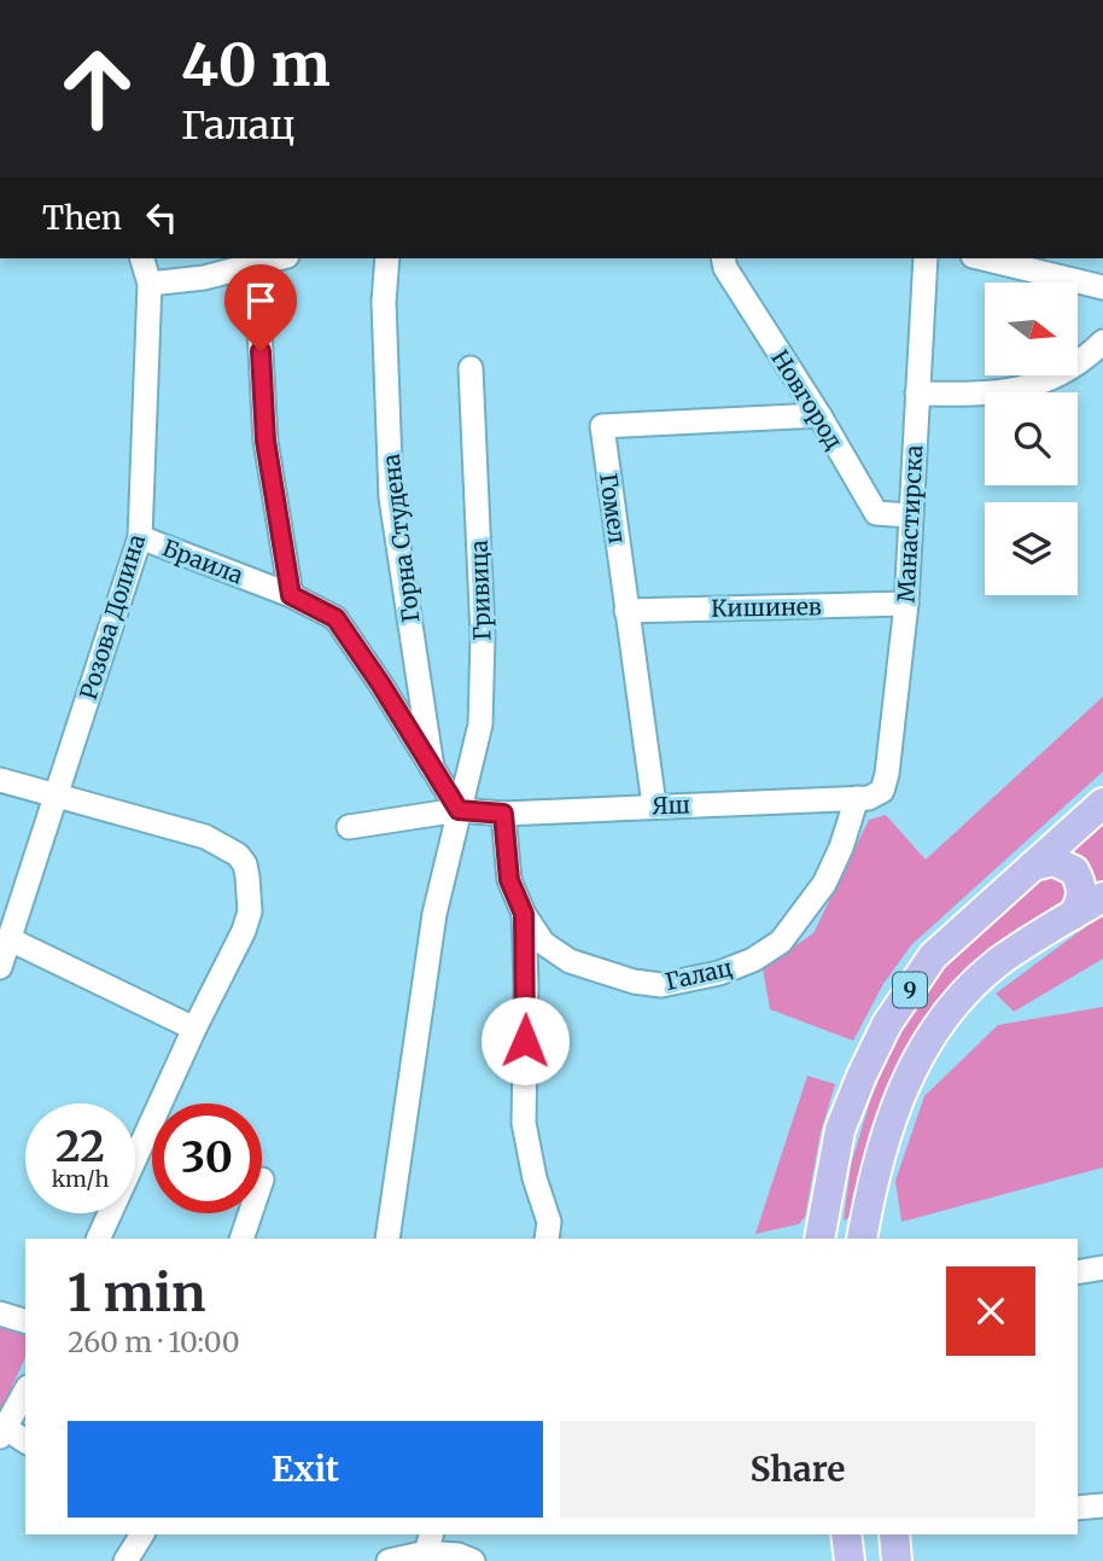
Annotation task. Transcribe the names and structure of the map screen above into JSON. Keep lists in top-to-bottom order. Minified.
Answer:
{"streets":{"main road":["9"],"street":["Новгород","Гомел","Манастирска","Горна Студена","Браила","Гривица","Кишинев","Розова Долина","Яш","Галац"]},"crossings":[["Новгород","Гомел"],["Новгород","Манастирска"],["Гомел","Кишинев"],["Гомел","Яш"],["Манастирска","Кишинев"],["Манастирска","Яш"],["Горна Студена","Браила"],["Браила","Гривица"],["Браила","Розова Долина"],["Браила","Яш"],["Гривица","Яш"],["Яш","Галац"]],"north":"right","page":{"turn":["40 m","Галац"],"then":"Then","speed":"22 km/h","limit":"30","heading":["1 min","260 m · 10:00"],"buttons":["Exit","Share"]}}
